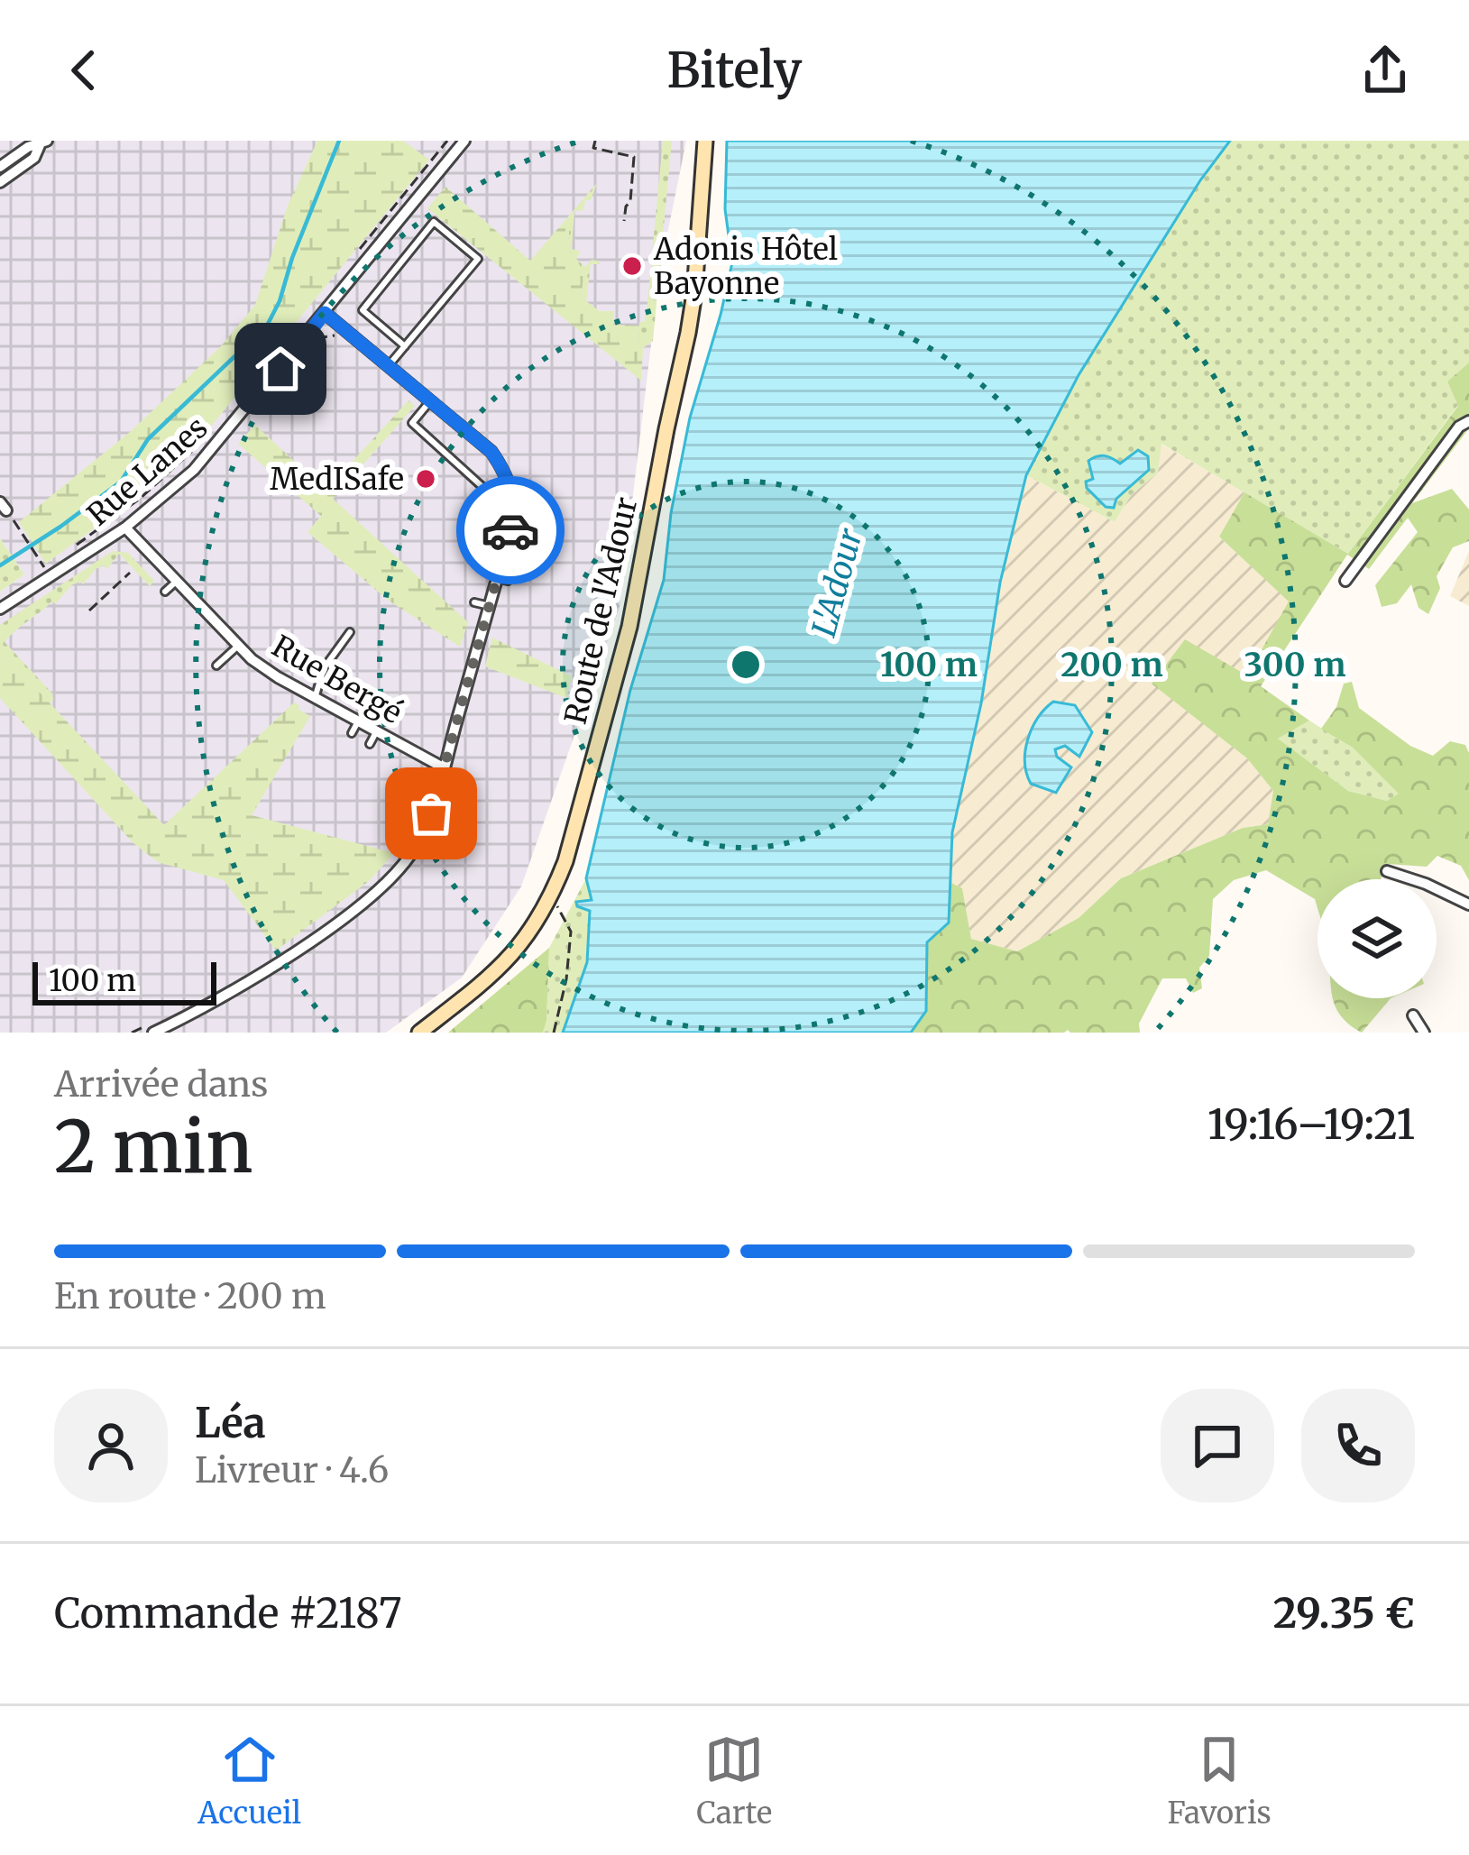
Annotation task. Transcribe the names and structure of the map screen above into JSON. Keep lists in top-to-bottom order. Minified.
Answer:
{"streets":{"main road":["Route de l'Adour"],"street":["Rue Lanes","Rue Bergé"]},"crossings":[["Rue Lanes","Rue Bergé"]],"water":["L'Adour"],"places":["Adonis Hôtel Bayonne","MedISafe"],"scale_bar":"100 m","page":{"header":"Bitely","scale":"100 m","heading":["2 min","Arrivée dans","19:16–19:21"],"panel":["Léa","Livreur · 4.6","Commande #2187","29.35 €"],"bar":"En route · 200 m","tabs":["Accueil","Carte","Favoris"]},"rings":["100 m","200 m","300 m"]}
